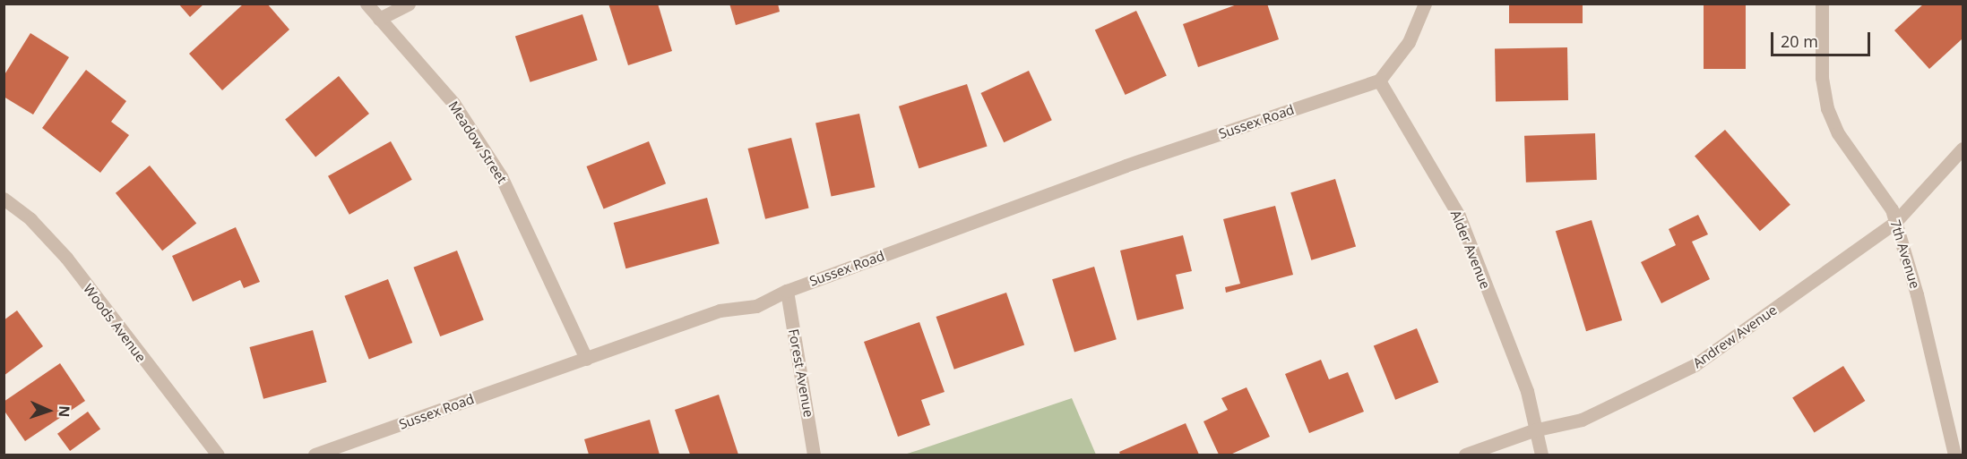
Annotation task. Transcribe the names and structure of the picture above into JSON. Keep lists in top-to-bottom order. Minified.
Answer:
{"streets":{"street":["Sussex Road","Meadow Street","Alder Avenue","7th Avenue","Woods Avenue","Andrew Avenue","Forest Avenue"]},"crossings":[["Sussex Road","Meadow Street"],["Sussex Road","Alder Avenue"],["Sussex Road","Forest Avenue"],["Alder Avenue","Andrew Avenue"],["7th Avenue","Andrew Avenue"]],"scale_bar":"20 m","north":"right"}
